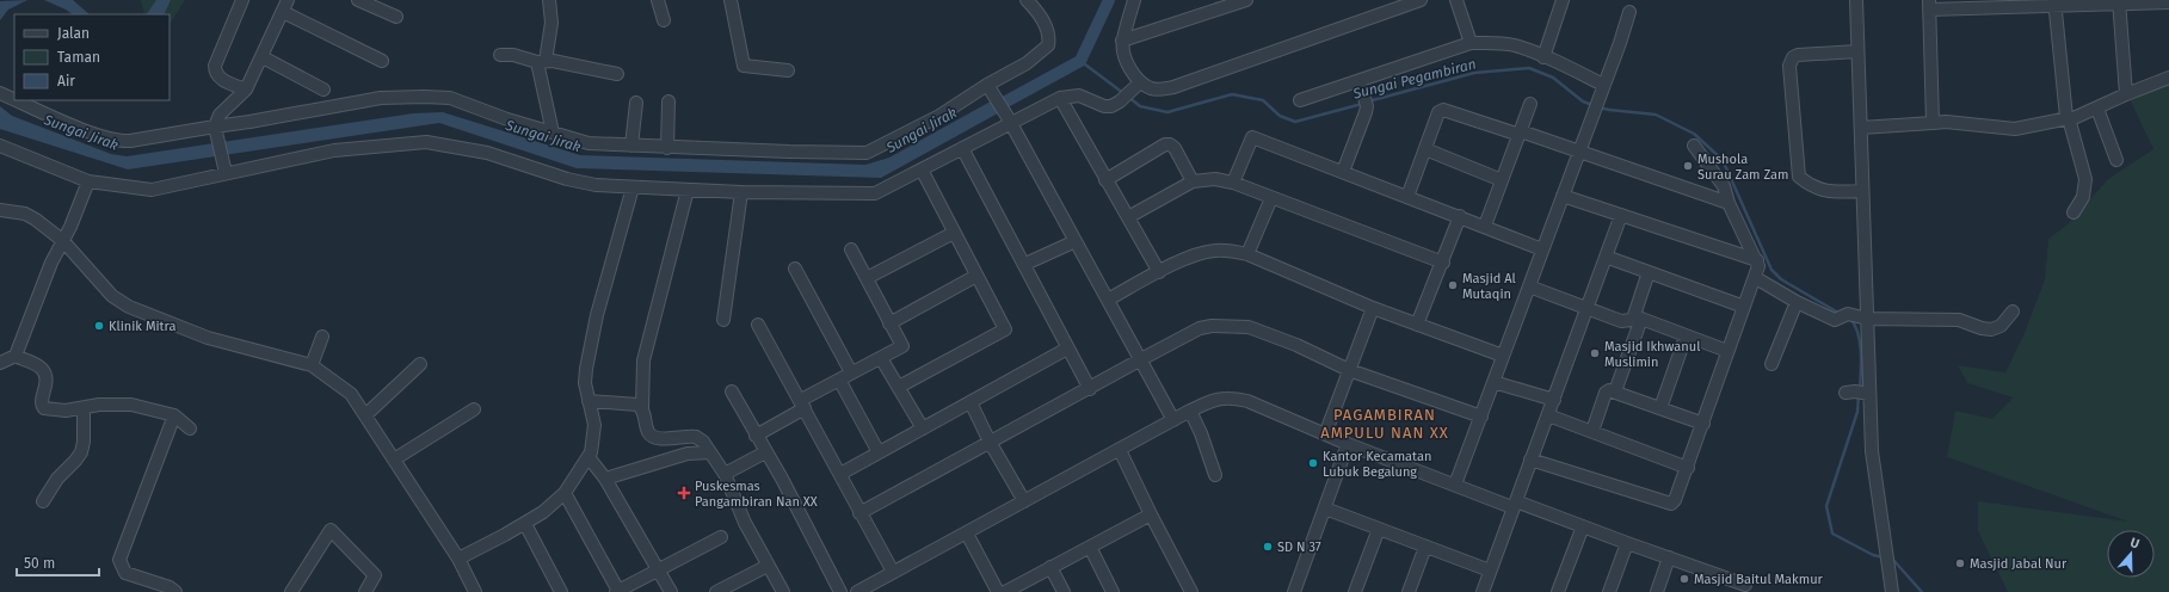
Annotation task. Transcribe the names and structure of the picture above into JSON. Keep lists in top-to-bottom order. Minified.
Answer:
{"districts":["PAGAMBIRAN AMPULU NAN XX"],"water":["Sungai Pegambiran","Sungai Jirak"],"places":{"other":["Mushola Surau Zam Zam","Masjid Al Mutaqin","Klinik Mitra","Masjid Ikhwanul Muslimin","Kantor Kecamatan Lubuk Begalung","SD N 37","Masjid Jabal Nur","Masjid Baitul Makmur"],"health":["Puskesmas Pangambiran Nan XX"]},"legend":["Jalan","Taman","Air"],"scale_bar":"50 m","north":"top"}
